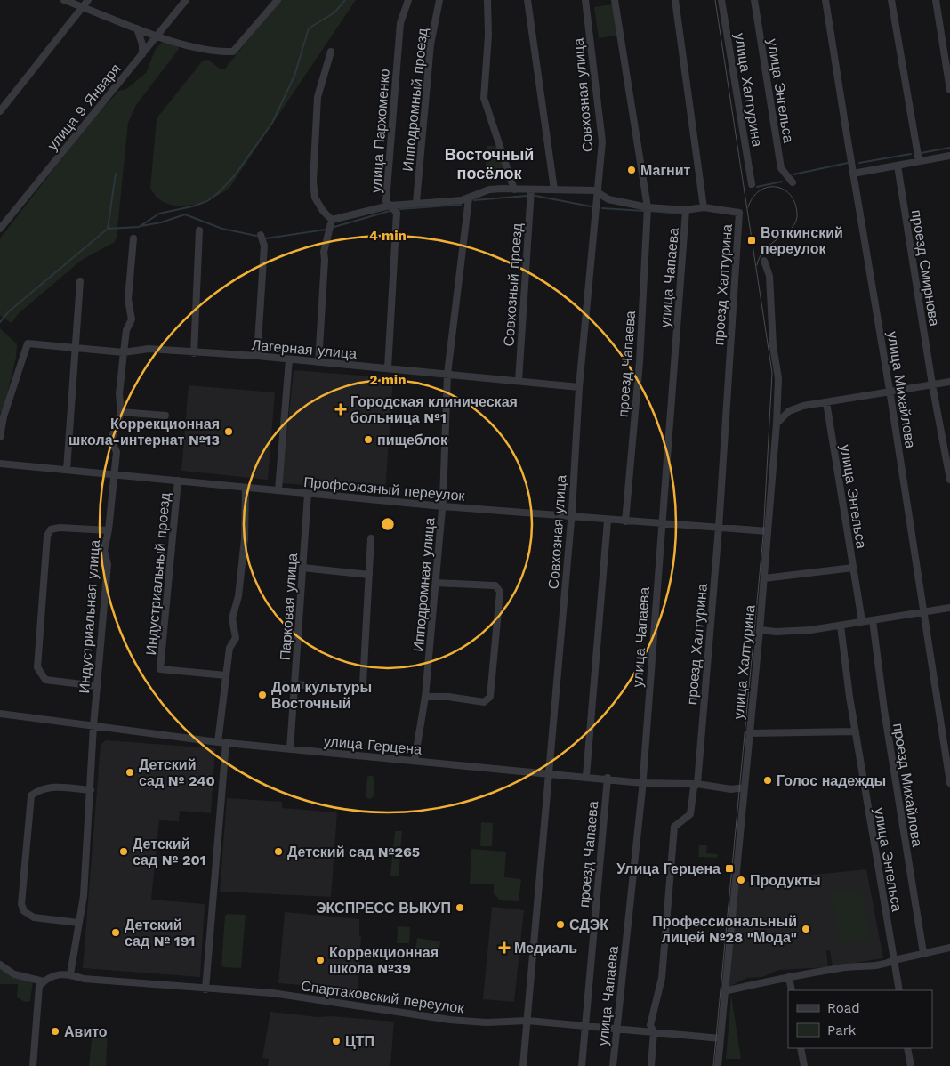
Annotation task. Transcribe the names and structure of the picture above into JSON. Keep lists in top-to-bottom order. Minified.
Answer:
{"streets":{"street":["улица Халтурина","улица Энгельса","Совхозная улица","Ипподромный проезд","улица 9 Января","улица Пархоменко","проезд Смирнова","улица Чапаева","Совхозный проезд","проезд Халтурина","Лагерная улица","проезд Чапаева","улица Михайлова","Профсоюзный переулок","Индустриальный проезд","Ипподромная улица","Парковая улица","Индустриальная улица","улица Герцена","проезд Михайлова","Спартаковский переулок"]},"crossings":[["улица Халтурина","Профсоюзный переулок"],["улица Халтурина","улица Герцена"],["улица Халтурина","Спартаковский переулок"],["Совхозная улица","Лагерная улица"],["Совхозная улица","Профсоюзный переулок"],["Совхозная улица","улица Герцена"],["Совхозная улица","Спартаковский переулок"],["улица Пархоменко","Лагерная улица"],["улица Чапаева","Профсоюзный переулок"],["улица Чапаева","улица Герцена"],["улица Чапаева","Спартаковский переулок"],["Совхозный проезд","Лагерная улица"],["проезд Халтурина","Профсоюзный переулок"],["проезд Халтурина","улица Герцена"],["проезд Халтурина","Спартаковский переулок"],["Лагерная улица","Ипподромная улица"],["Лагерная улица","Индустриальная улица"],["проезд Чапаева","Профсоюзный переулок"],["проезд Чапаева","улица Герцена"],["проезд Чапаева","Спартаковский переулок"],["Профсоюзный переулок","Индустриальный проезд"],["Профсоюзный переулок","Ипподромная улица"],["Профсоюзный переулок","Парковая улица"],["Профсоюзный переулок","Индустриальная улица"],["Ипподромная улица","улица Герцена"],["Парковая улица","улица Герцена"],["Индустриальная улица","улица Герцена"],["Индустриальная улица","Спартаковский переулок"]],"districts":["Восточный посёлок"],"places":{"other":["Магнит","Коррекционная школа-интернат №13","пищеблок","Дом культуры Восточный","Детский сад № 240","Голос надежды","Детский сад № 201","Детский сад №265","Продукты","ЭКСПРЕСС ВЫКУП","СДЭК","Профессиональный лицей №28 \"Мода\"","Детский сад № 191","Коррекционная школа №39","Авито","ЦТП"],"transit":["Воткинский переулок","Улица Герцена"],"health":["Городская клиническая больница №1","Медиаль"]},"legend":["Road","Park"],"rings":["4 min","2 min"]}
